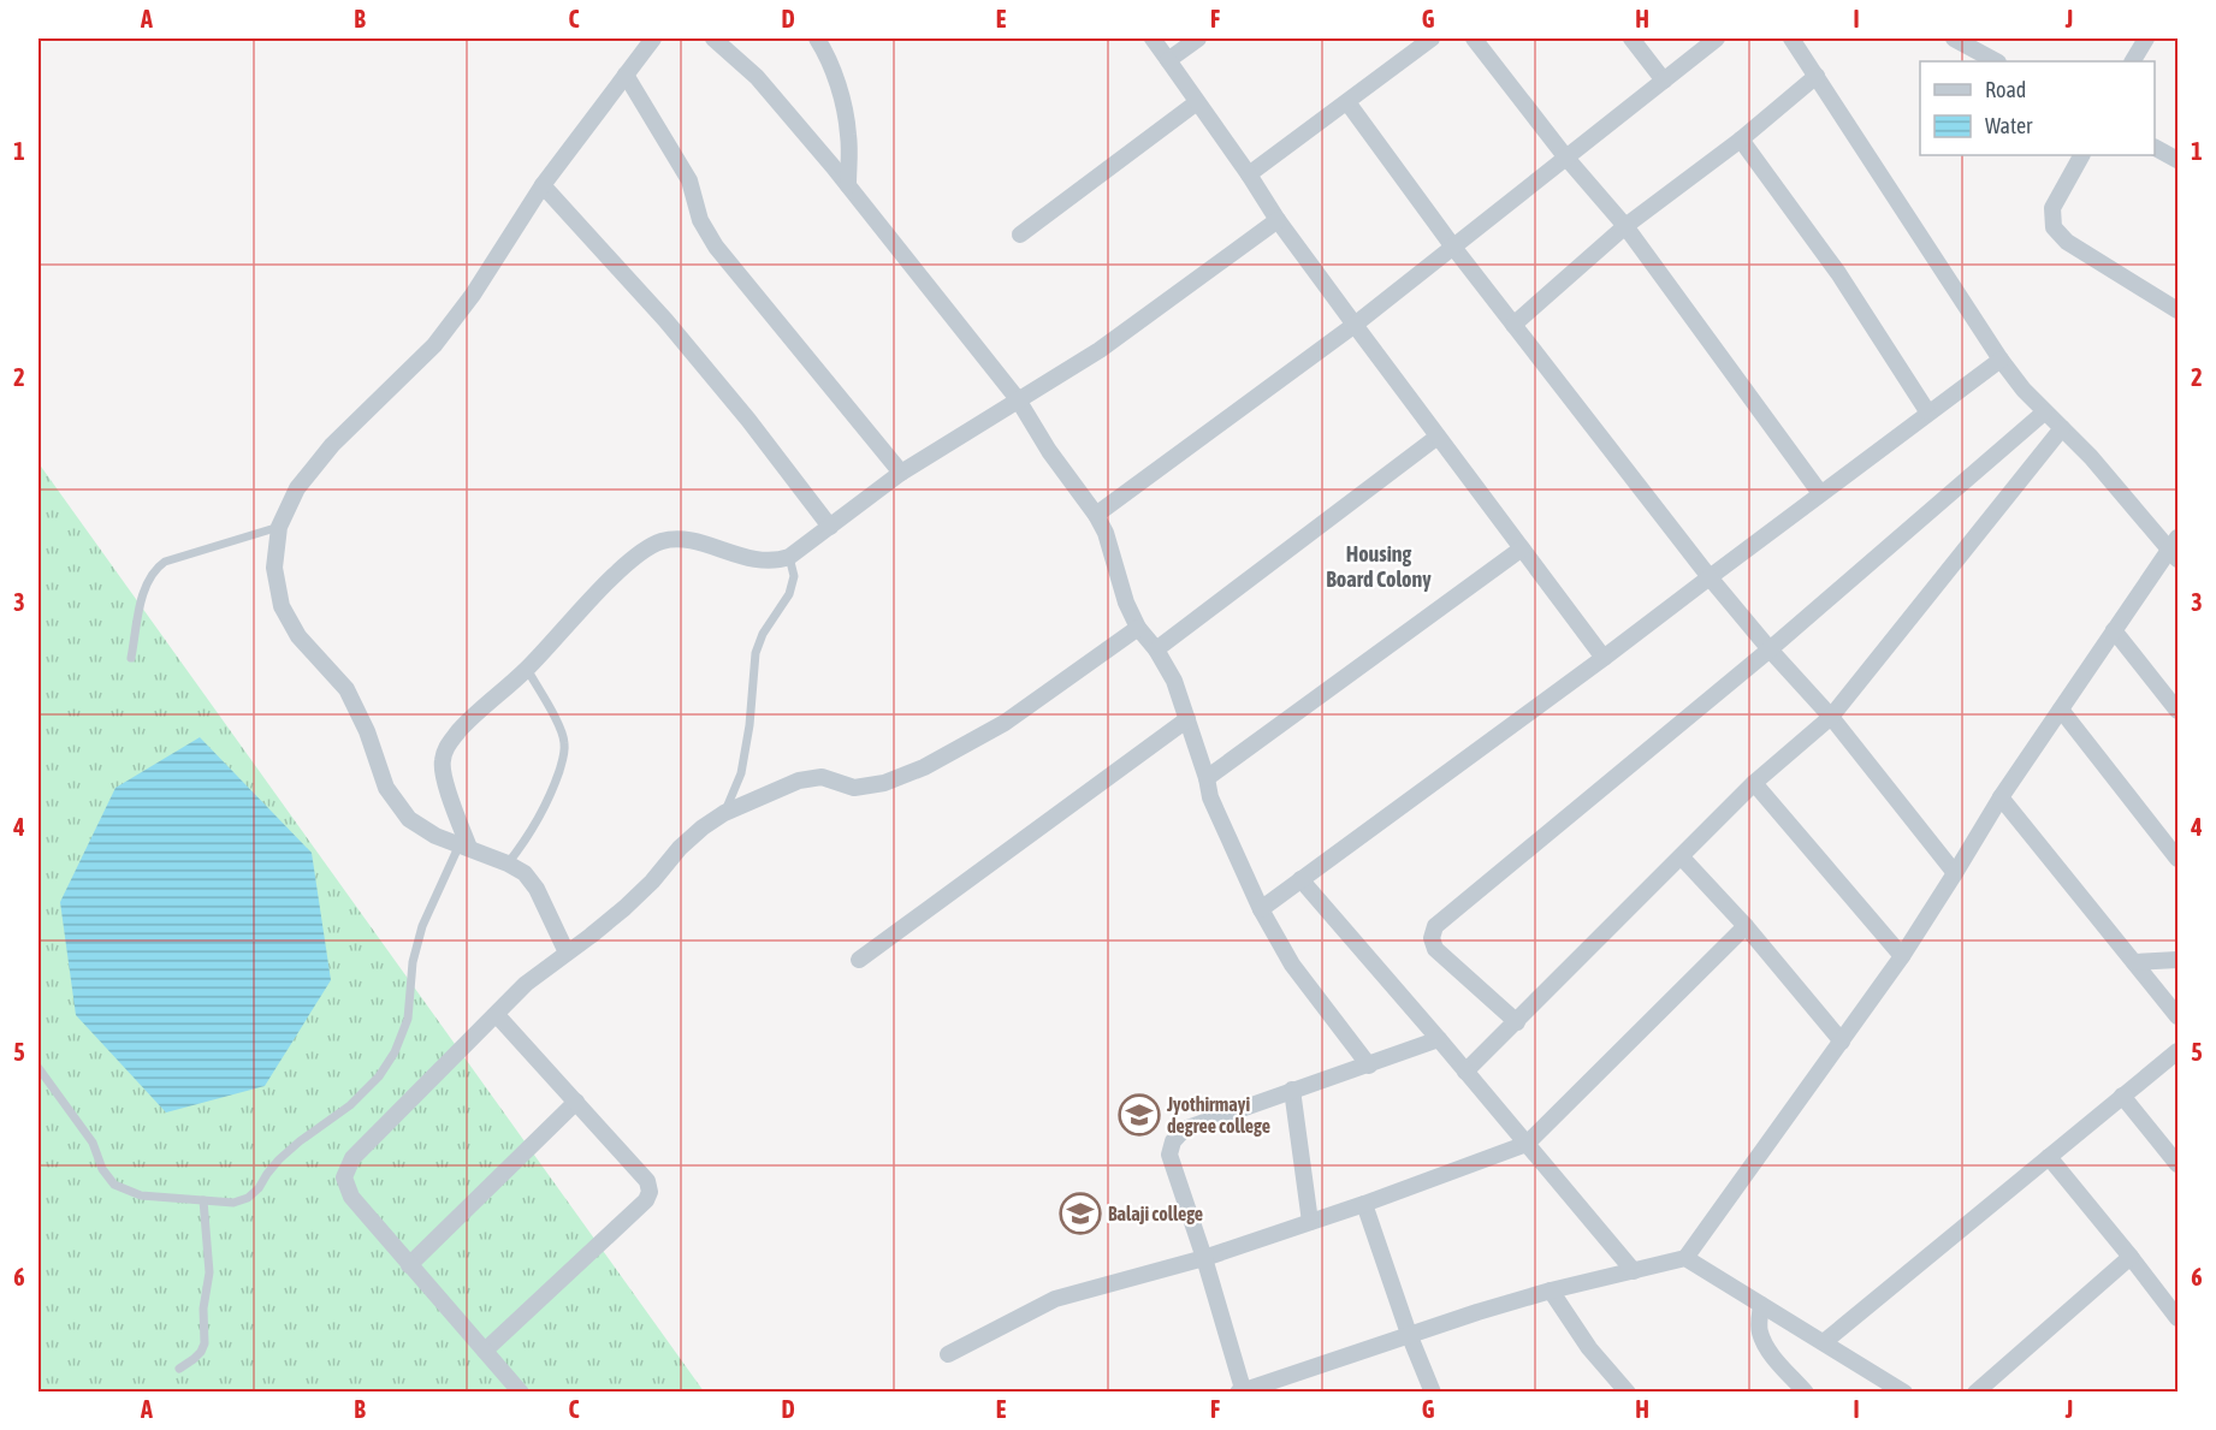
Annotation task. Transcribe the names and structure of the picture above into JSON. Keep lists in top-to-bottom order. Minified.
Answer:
{"districts":["Housing Board Colony"],"places":{"school or university":["Jyothirmayi degree college","Balaji college"]},"legend":["Road","Water"],"grid":{"columns":["A","B","C","D","E","F","G","H","I","J"],"rows":["1","2","3","4","5","6"]}}
